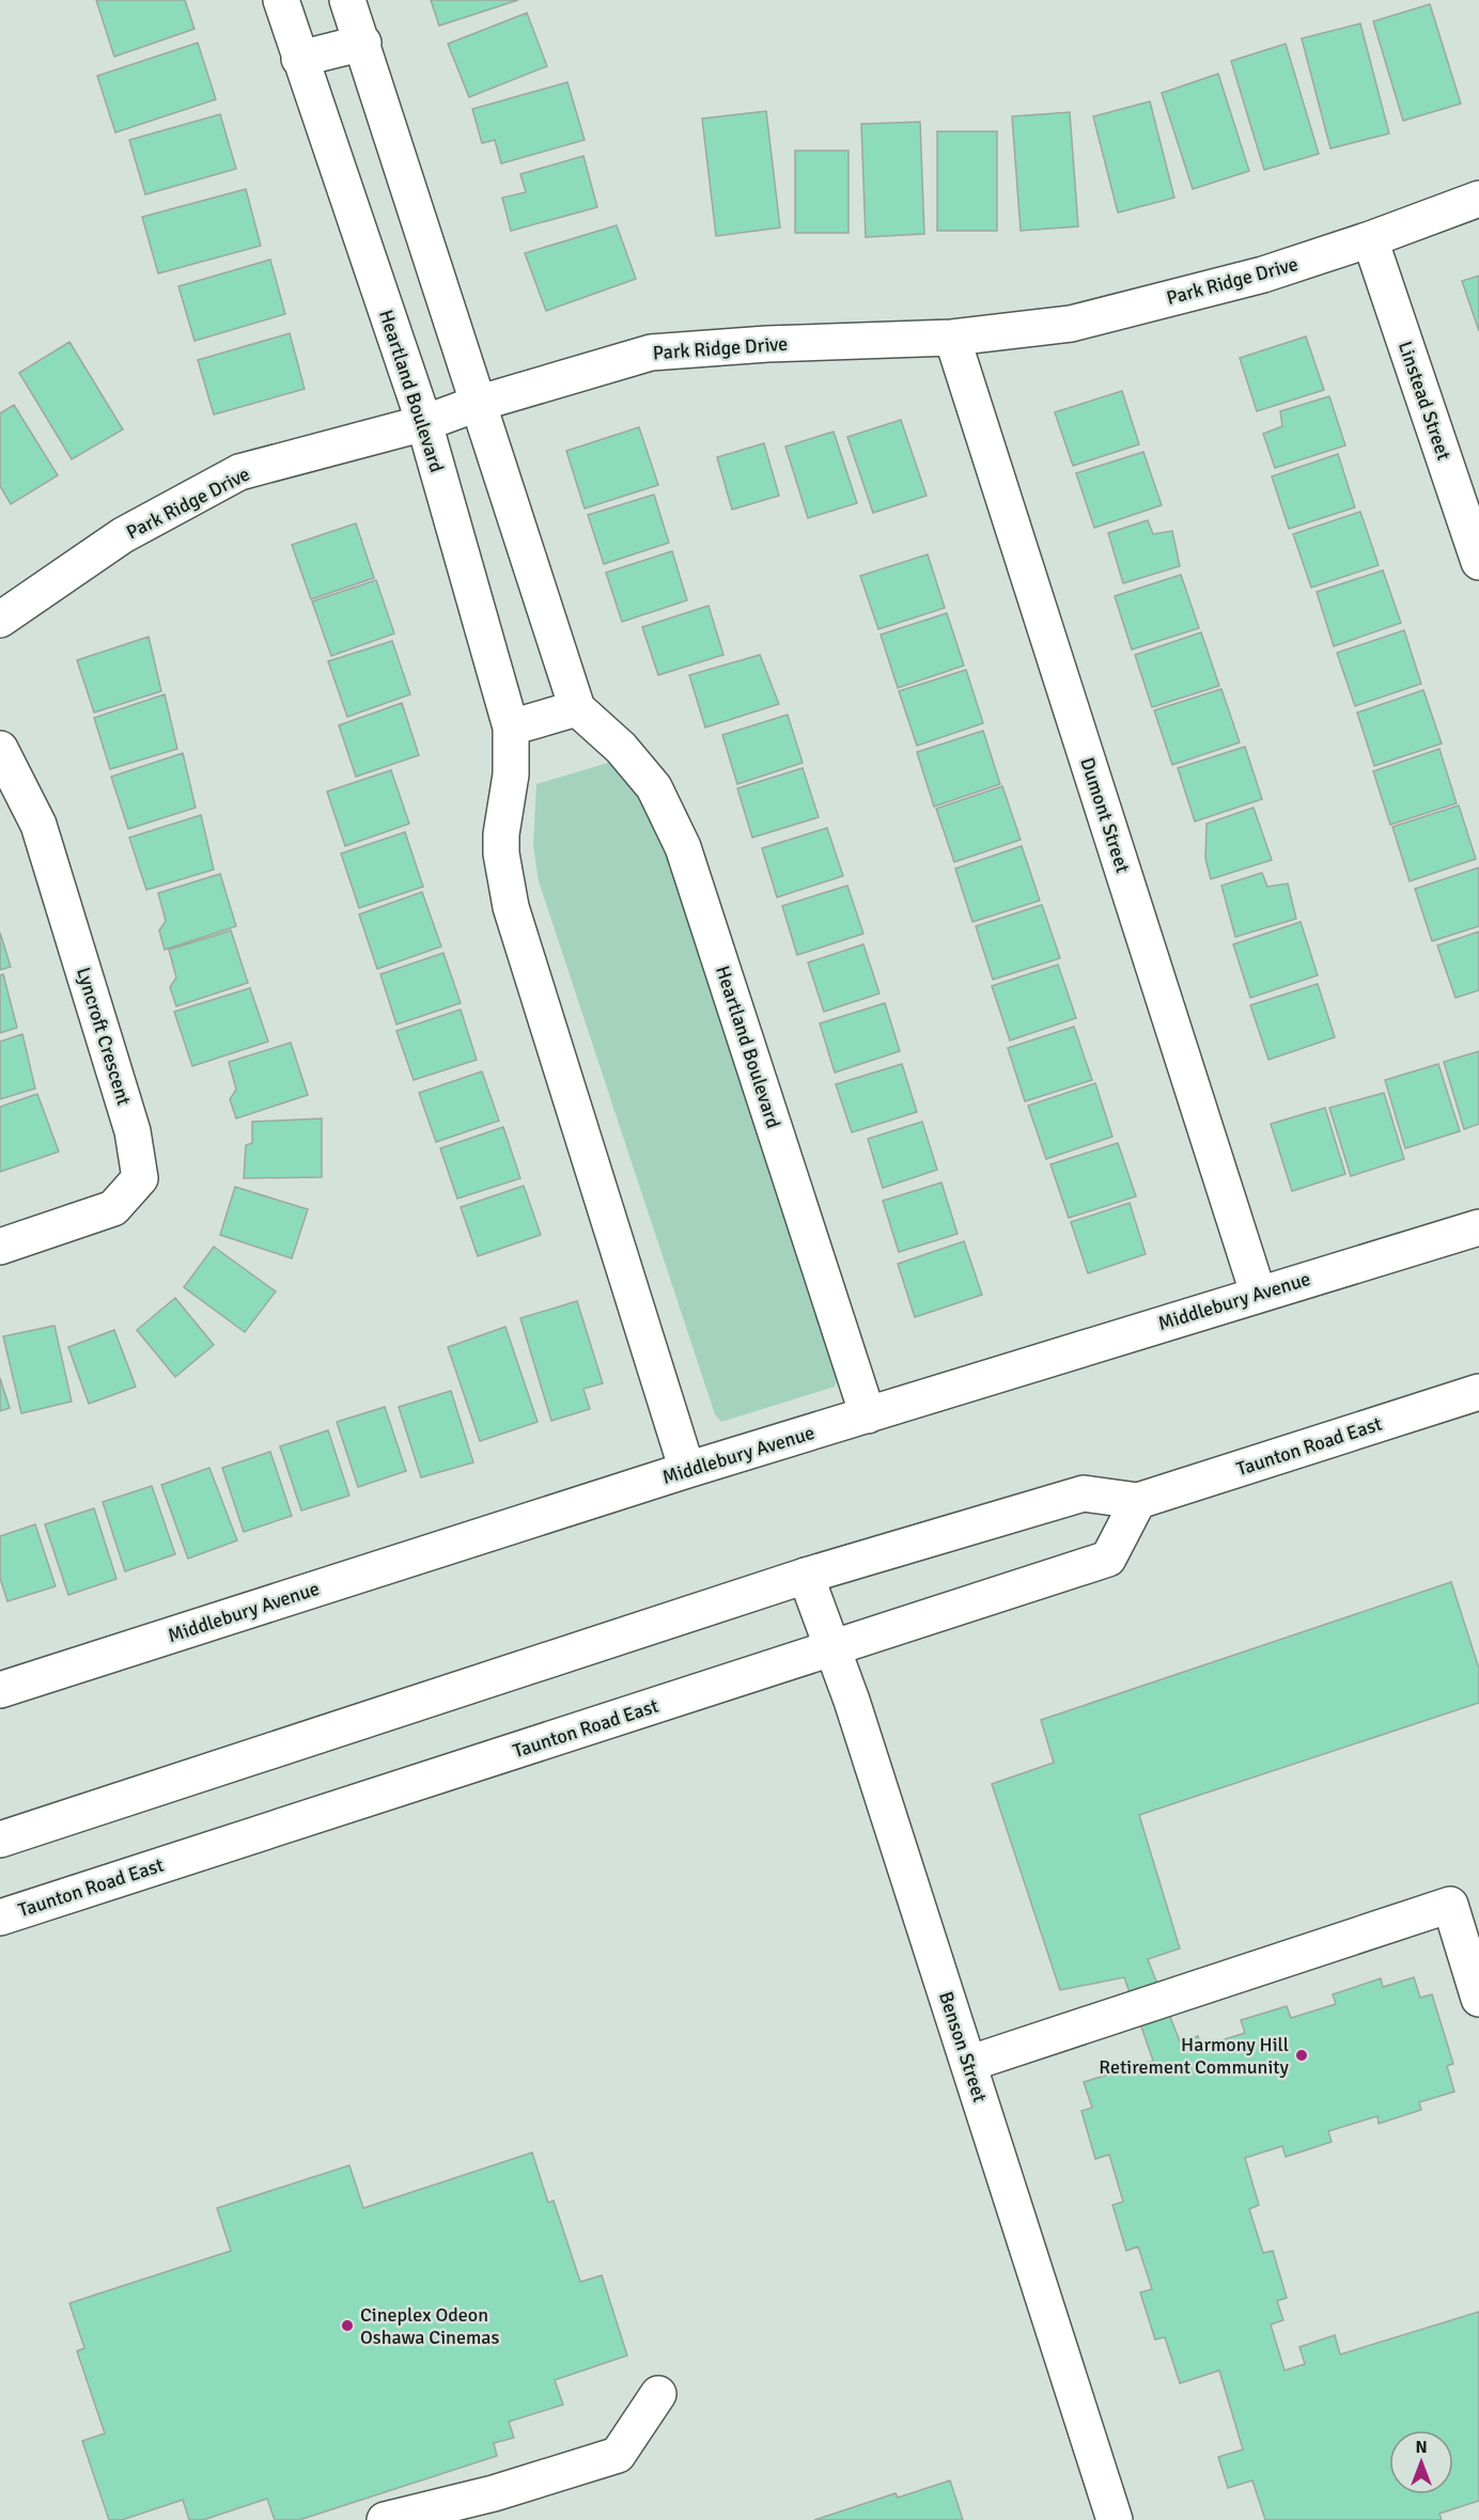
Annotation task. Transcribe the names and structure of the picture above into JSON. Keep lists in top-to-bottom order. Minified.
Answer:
{"streets":{"street":["Park Ridge Drive","Heartland Boulevard","Linstead Street","Dumont Street","Lyncroft Crescent","Middlebury Avenue","Taunton Road East","Benson Street"]},"crossings":[["Park Ridge Drive","Heartland Boulevard"],["Park Ridge Drive","Linstead Street"],["Park Ridge Drive","Dumont Street"],["Heartland Boulevard","Middlebury Avenue"],["Dumont Street","Middlebury Avenue"],["Taunton Road East","Benson Street"]],"places":["Harmony Hill Retirement Community","Cineplex Odeon Oshawa Cinemas"],"north":"top"}
